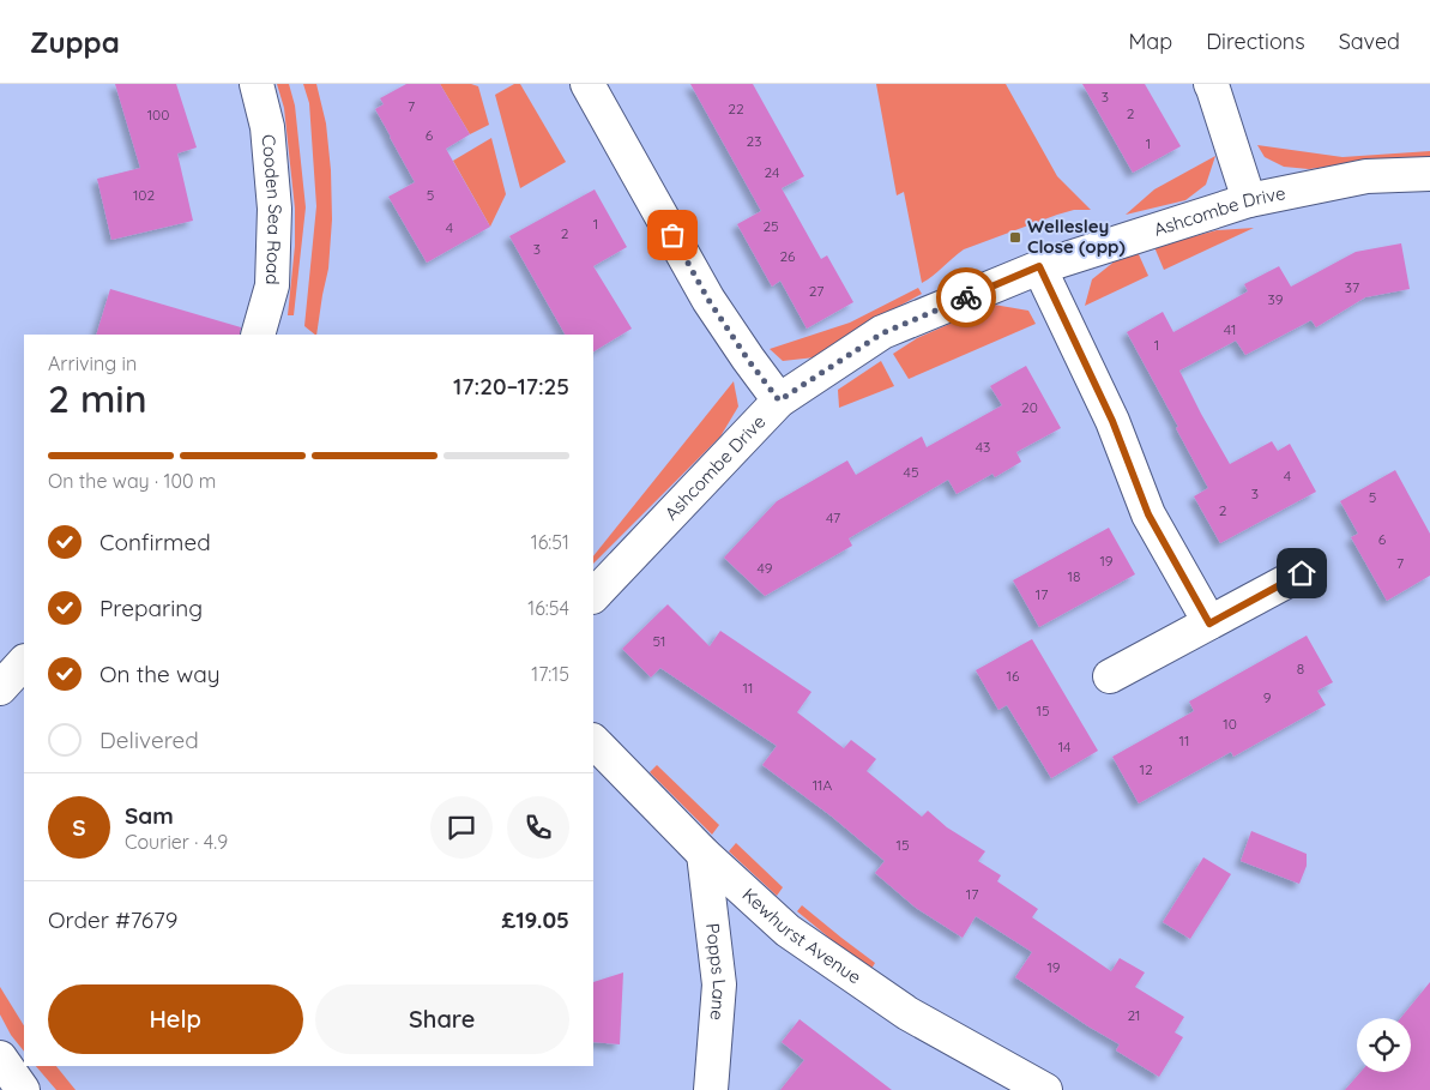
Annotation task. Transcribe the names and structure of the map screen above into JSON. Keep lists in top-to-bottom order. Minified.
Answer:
{"streets":{"street":["Cooden Sea Road","Ashcombe Drive","Kewhurst Avenue","Popps Lane"]},"crossings":[["Kewhurst Avenue","Popps Lane"]],"places":{"transit":["Wellesley Close (opp)"]},"house_numbers":["3","7","22","2","100","6","23","1","24","102","5","1","25","4","2","3","26","37","27","39","41","1","20","43","45","4","3","5","2","47","6","19","7","49","18","17","51","8","16","11","9","15","10","11","14","12","11A","15","17","19","21"],"page":{"header":"Zuppa","nav":["Map","Directions","Saved"],"heading":["2 min","Arriving in","17:20–17:25"],"panel":["Sam","Courier · 4.9","Order #7679","£19.05"],"bar":"On the way · 100 m","list":[["Confirmed","16:51"],["Preparing","16:54"],["On the way","17:15"],"Delivered"],"round":"S","buttons":["Help","Share"]}}
